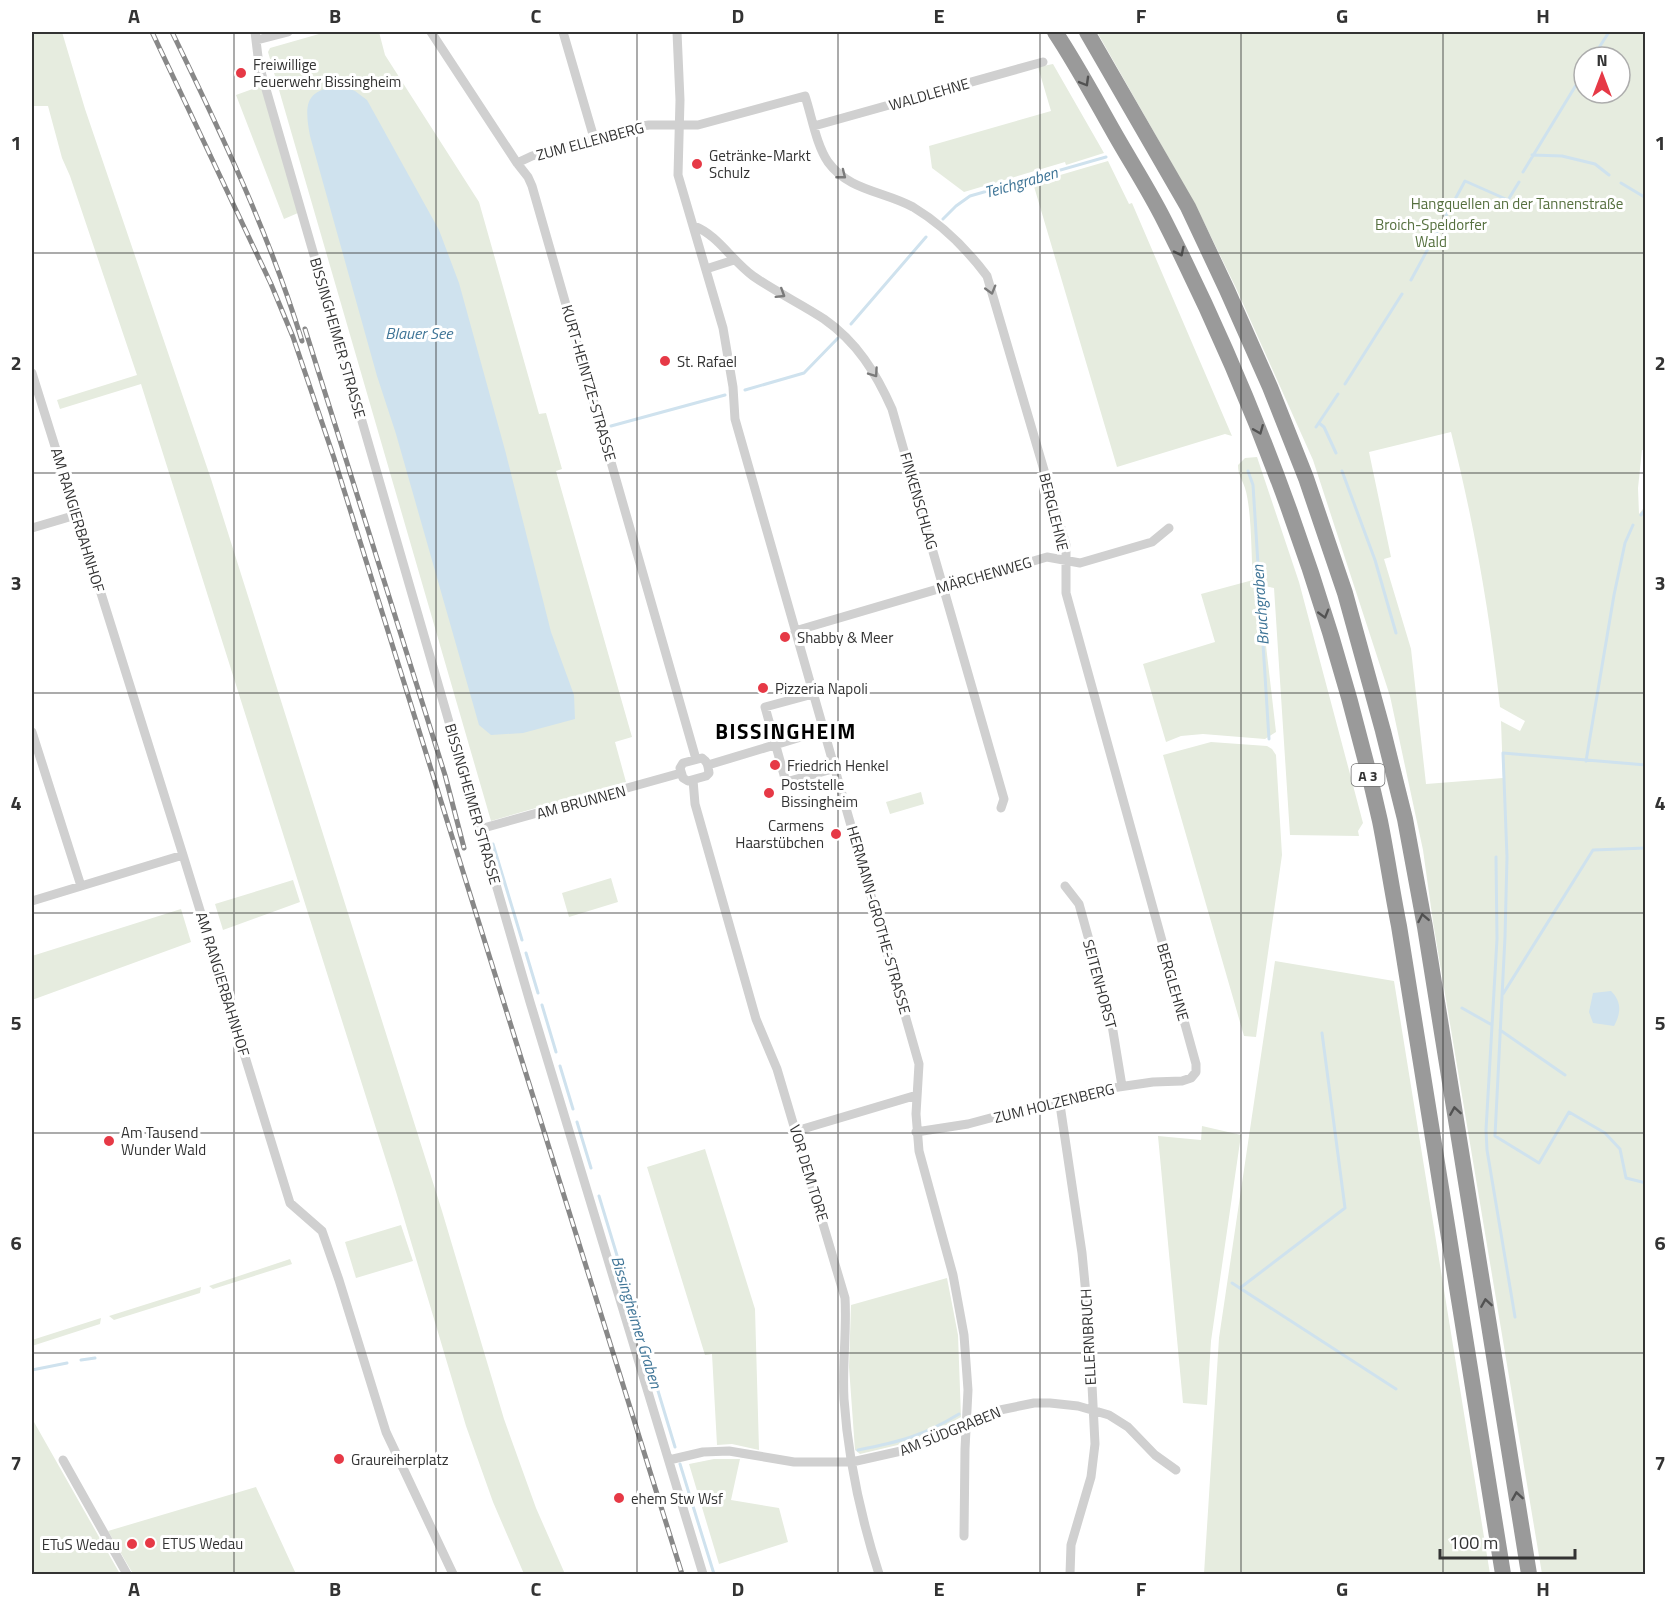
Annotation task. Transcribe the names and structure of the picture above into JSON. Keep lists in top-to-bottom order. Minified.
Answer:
{"streets":{"highway":["A 3"],"street":["WALDLEHNE","ZUM ELLENBERG","BISSINGHEIMER STRASSE","KURT-HEINTZE-STRASSE","FINKENSCHLAG","BERGLEHNE","AM RANGIERBAHNHOF","MÄRCHENWEG","AM BRUNNEN","HERMANN-GROTHE-STRASSE","SEITENHORST","ZUM HOLZENBERG","VOR DEM TORE","ELLERNBRUCH","AM SÜDGRABEN"]},"crossings":[["WALDLEHNE","BERGLEHNE"],["ZUM ELLENBERG","KURT-HEINTZE-STRASSE"],["ZUM ELLENBERG","BERGLEHNE"],["ZUM ELLENBERG","HERMANN-GROTHE-STRASSE"],["BISSINGHEIMER STRASSE","AM BRUNNEN"],["BISSINGHEIMER STRASSE","AM SÜDGRABEN"],["KURT-HEINTZE-STRASSE","AM BRUNNEN"],["KURT-HEINTZE-STRASSE","VOR DEM TORE"],["FINKENSCHLAG","MÄRCHENWEG"],["FINKENSCHLAG","HERMANN-GROTHE-STRASSE"],["BERGLEHNE","MÄRCHENWEG"],["BERGLEHNE","ZUM HOLZENBERG"],["MÄRCHENWEG","HERMANN-GROTHE-STRASSE"],["AM BRUNNEN","VOR DEM TORE"],["HERMANN-GROTHE-STRASSE","ZUM HOLZENBERG"],["HERMANN-GROTHE-STRASSE","AM SÜDGRABEN"],["SEITENHORST","ZUM HOLZENBERG"],["ZUM HOLZENBERG","ELLERNBRUCH"],["VOR DEM TORE","AM SÜDGRABEN"],["ELLERNBRUCH","AM SÜDGRABEN"]],"one_way":["FINKENSCHLAG","BERGLEHNE"],"districts":["BISSINGHEIM"],"water":["Teichgraben","Blauer See","Bruchgraben","Bissingheimer Graben"],"parks":["Hangquellen an der Tannenstraße","Broich-Speldorfer Wald"],"places":["Freiwillige Feuerwehr Bissingheim","Getränke-Markt Schulz","St. Rafael","Shabby & Meer","Pizzeria Napoli","Friedrich Henkel","Poststelle Bissingheim","Carmens Haarstübchen","Am Tausend Wunder Wald","Graureiherplatz","ehem Stw Wsf","ETUS Wedau","ETuS Wedau"],"scale_bar":"100 m","north":"top","grid":{"columns":["A","B","C","D","E","F","G","H"],"rows":["1","2","3","4","5","6","7"]}}
